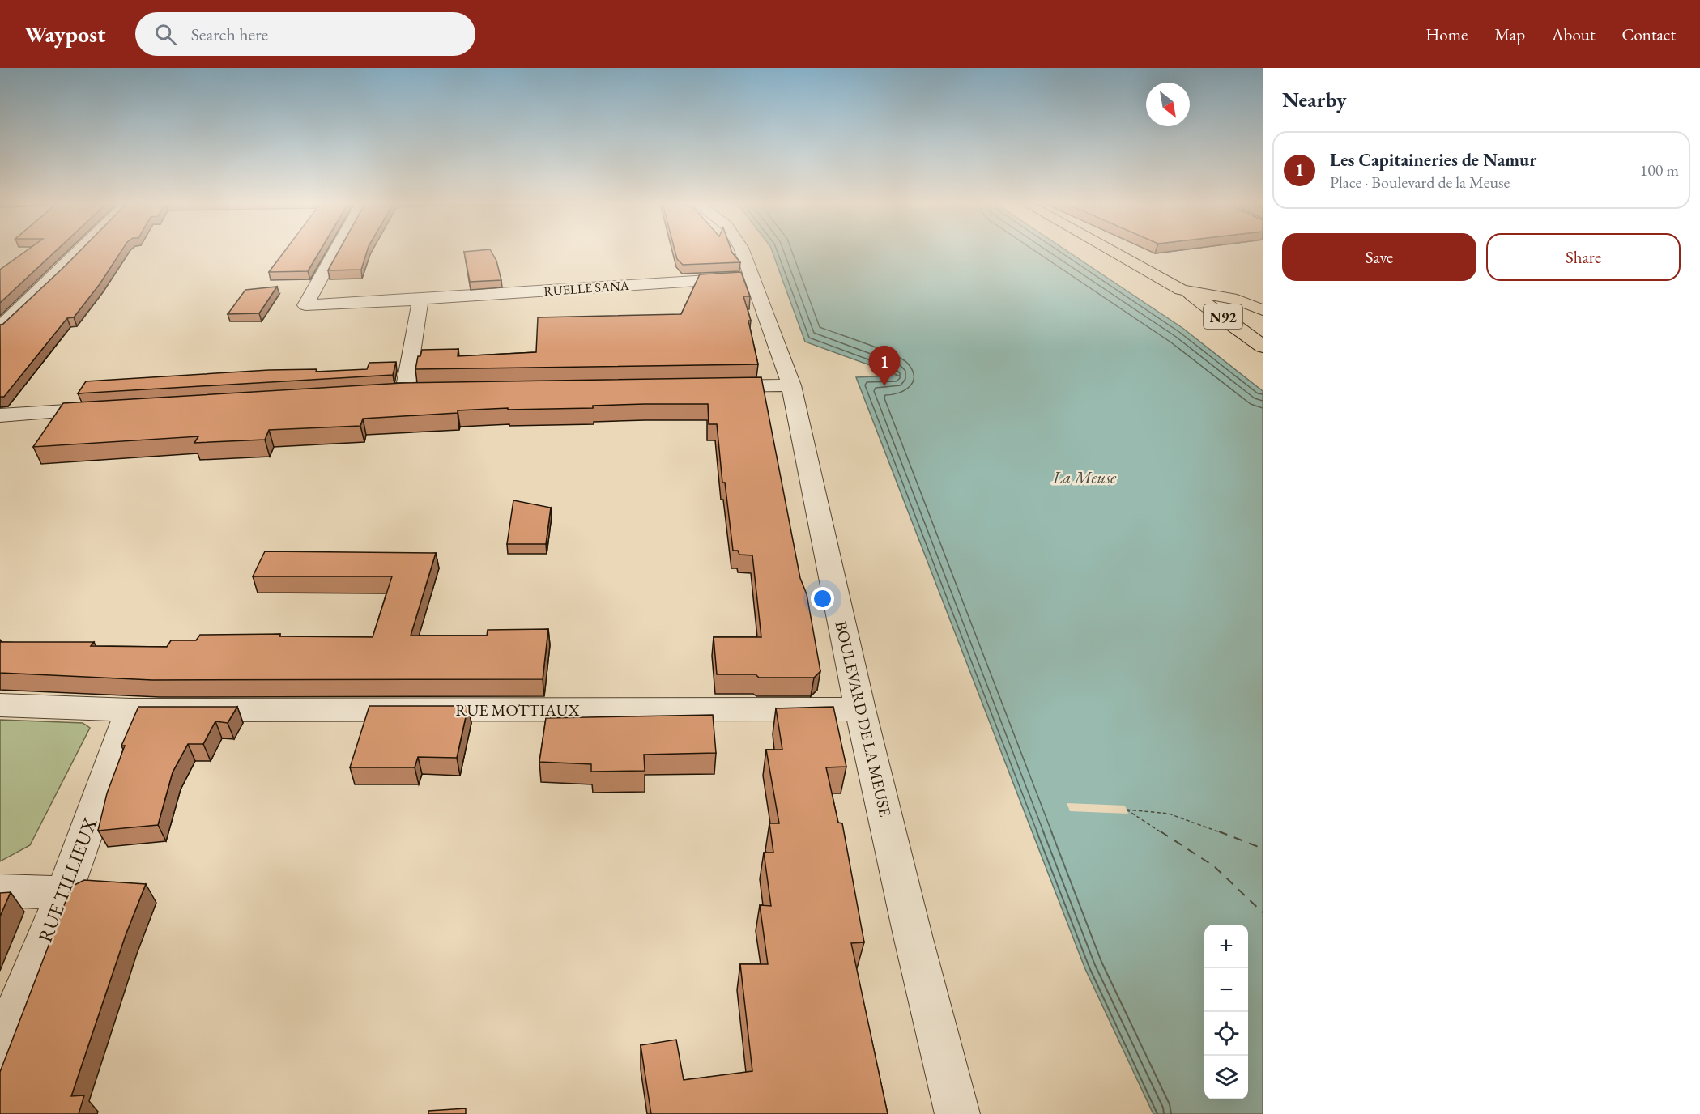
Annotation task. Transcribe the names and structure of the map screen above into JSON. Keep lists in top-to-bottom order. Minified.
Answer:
{"streets":{"main road":["N92"],"street":["RUELLE SANA","RUE MOTTIAUX","BOULEVARD DE LA MEUSE","RUE TILLIEUX"]},"crossings":[["RUELLE SANA","BOULEVARD DE LA MEUSE"],["RUE MOTTIAUX","BOULEVARD DE LA MEUSE"],["RUE MOTTIAUX","RUE TILLIEUX"]],"water":["La Meuse"],"north":"bottom right","page":{"header":"Waypost","search":"Search here","nav":["Home","Map","About","Contact"],"heading":"Nearby","list":[{"mark":"1","name":"Les Capitaineries de Namur","note":"Place · Boulevard de la Meuse","value":"100 m"}],"buttons":["Save","Share"],"pins":"1","map_buttons":["+","−"]}}
